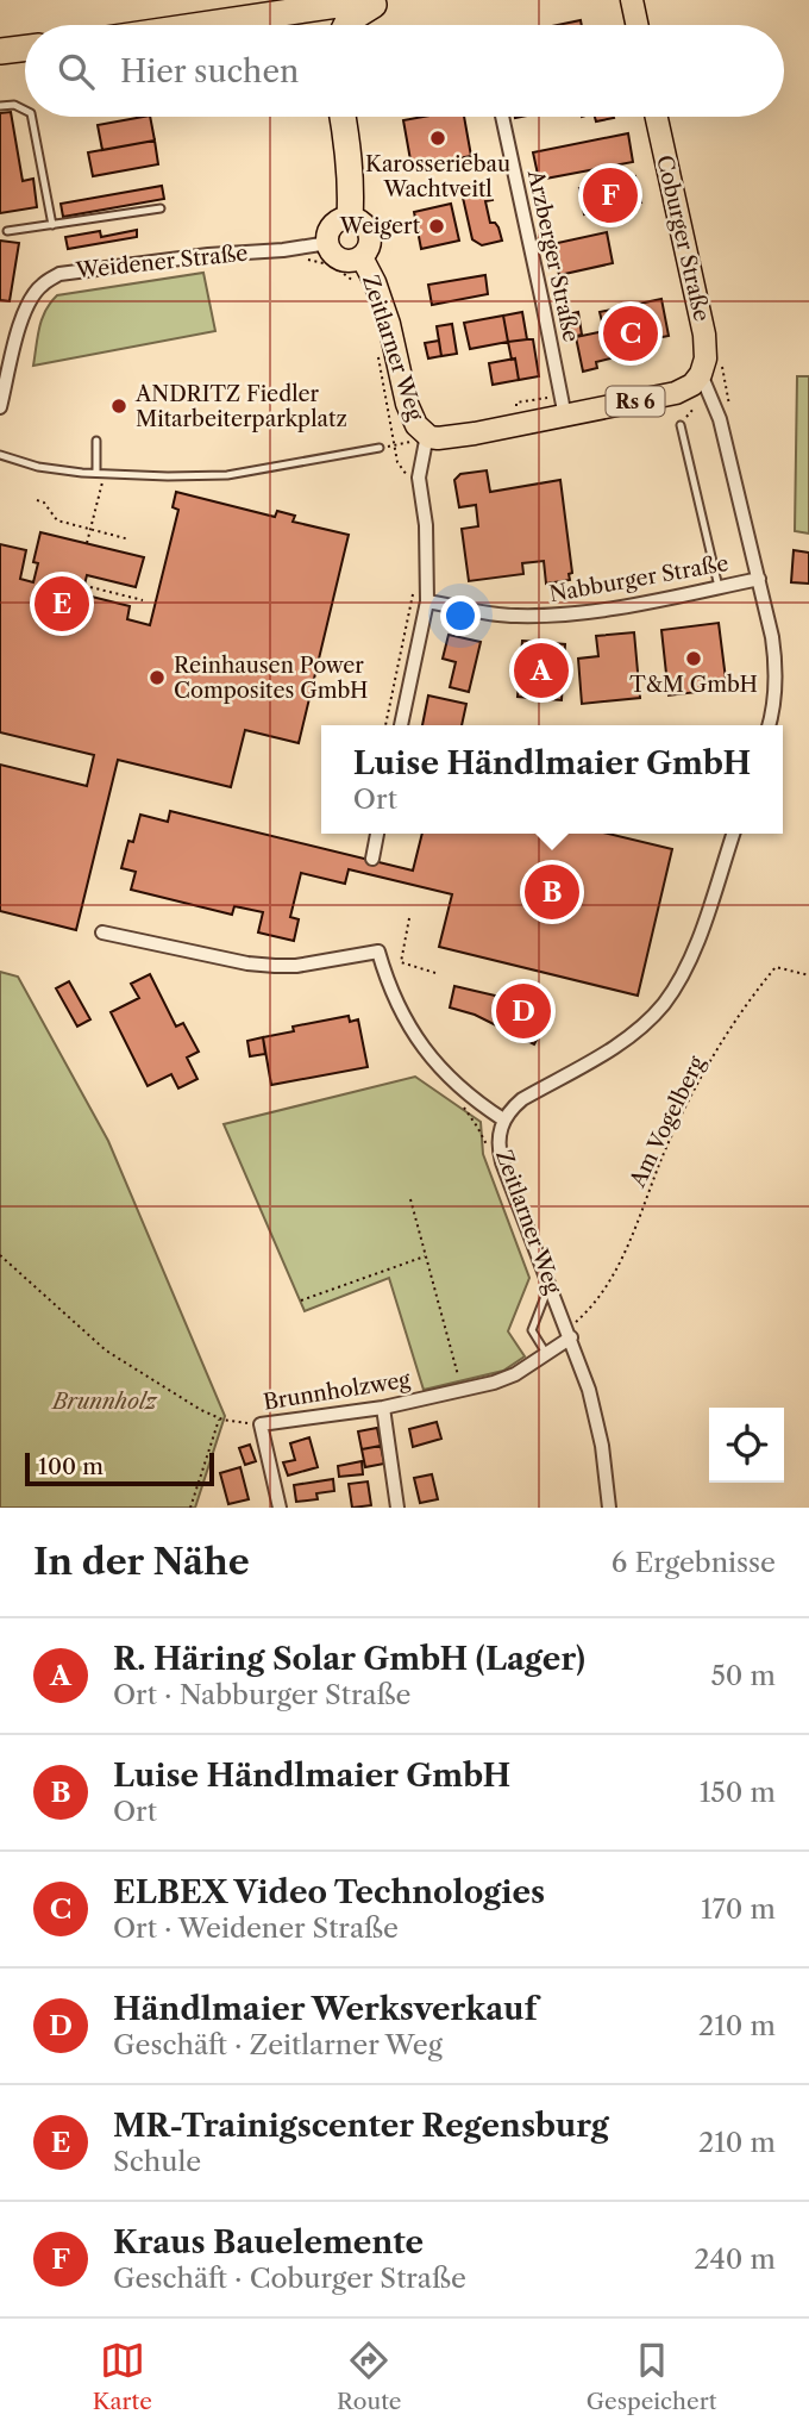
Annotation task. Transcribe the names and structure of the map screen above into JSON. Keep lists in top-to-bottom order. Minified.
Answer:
{"streets":{"main road":["Coburger Straße","Zeitlarner Weg","Rs 6"],"street":["Arzberger Straße","Weidener Straße","Nabburger Straße","Brunnholzweg"],"path":["Am Vogelberg"]},"crossings":[["Coburger Straße","Rs 6"],["Arzberger Straße","Rs 6"],["Weidener Straße","Zeitlarner Weg"],["Zeitlarner Weg","Rs 6"],["Zeitlarner Weg","Nabburger Straße"],["Zeitlarner Weg","Brunnholzweg"]],"parks":["Brunnholz"],"places":["Karosseriebau Wachtveitl","Weigert","ANDRITZ Fiedler Mitarbeiterparkplatz","T&M GmbH","Reinhausen Power Composites GmbH"],"scale_bar":"100 m","page":{"search":"Hier suchen","pins":["F","C","E","A","B","D"],"popup":["Luise Händlmaier GmbH","Ort"],"scale":"100 m","heading":["In der Nähe","6 Ergebnisse"],"list":[{"mark":"A","name":"R. Häring Solar GmbH (Lager)","note":"Ort · Nabburger Straße","value":"50 m"},{"mark":"B","name":"Luise Händlmaier GmbH","note":"Ort","value":"150 m"},{"mark":"C","name":"ELBEX Video Technologies","note":"Ort · Weidener Straße","value":"170 m"},{"mark":"D","name":"Händlmaier Werksverkauf","note":"Geschäft · Zeitlarner Weg","value":"210 m"},{"mark":"E","name":"MR-Trainigscenter Regensburg","note":"Schule","value":"210 m"},{"mark":"F","name":"Kraus Bauelemente","note":"Geschäft · Coburger Straße","value":"240 m"}],"nav":["Karte","Route","Gespeichert"]}}
